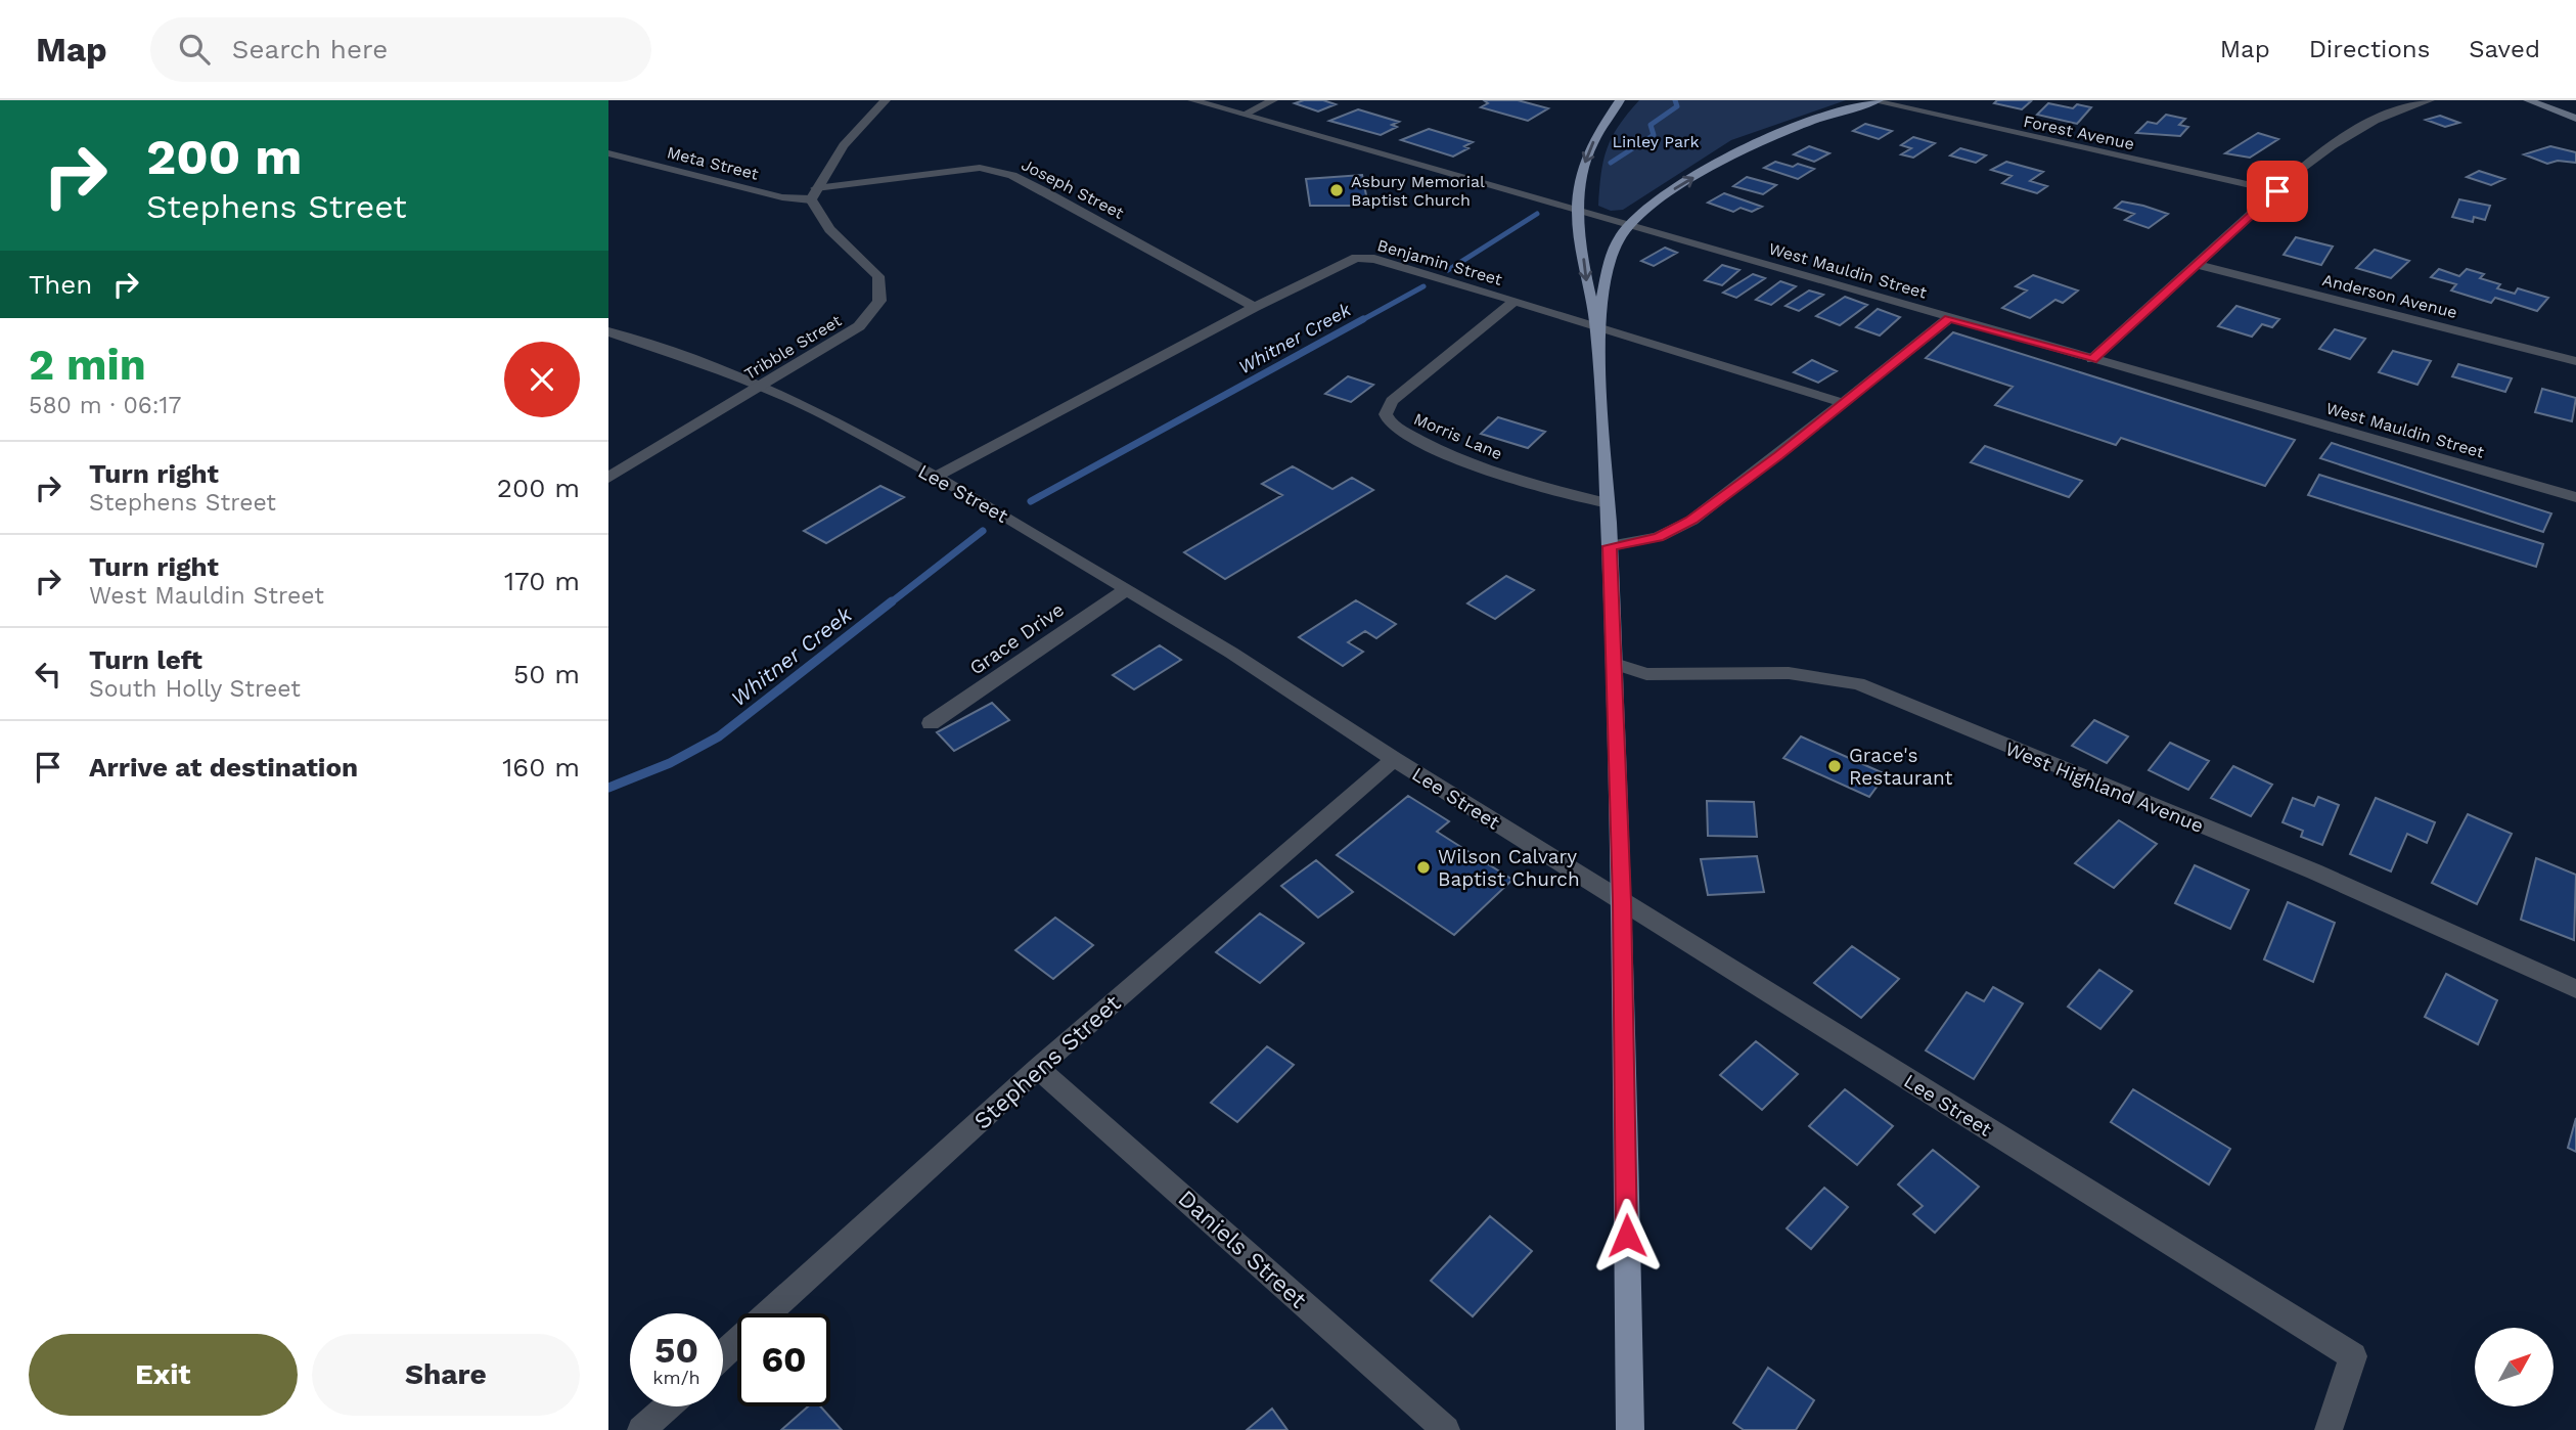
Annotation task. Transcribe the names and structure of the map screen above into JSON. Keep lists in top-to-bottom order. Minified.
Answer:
{"streets":{"street":["Forest Avenue","Meta Street","Joseph Street","Benjamin Street","West Mauldin Street","Anderson Avenue","Tribble Street","Morris Lane","Lee Street","Grace Drive","West Highland Avenue","Stephens Street","Daniels Street"]},"crossings":[["Meta Street","Joseph Street"],["Meta Street","Tribble Street"],["Joseph Street","Benjamin Street"],["Joseph Street","Tribble Street"],["Benjamin Street","Morris Lane"],["Benjamin Street","Lee Street"],["Tribble Street","Lee Street"],["Lee Street","Grace Drive"],["Lee Street","Stephens Street"],["Stephens Street","Daniels Street"]],"water":["Whitner Creek"],"parks":["Linley Park"],"places":["Asbury Memorial Baptist Church","Grace's Restaurant","Wilson Calvary Baptist Church"],"north":"top right","page":{"header":"Map","search":"Search here","nav":["Map","Directions","Saved"],"turn":["200 m","Stephens Street"],"then":"Then","heading":["2 min","580 m · 06:17"],"list":[{"name":"Turn right","note":"Stephens Street","value":"200 m"},{"name":"Turn right","note":"West Mauldin Street","value":"170 m"},{"name":"Turn left","note":"South Holly Street","value":"50 m"},{"name":"Arrive at destination","value":"160 m"}],"speed":"50 km/h","limit":"60","buttons":["Exit","Share"]}}
